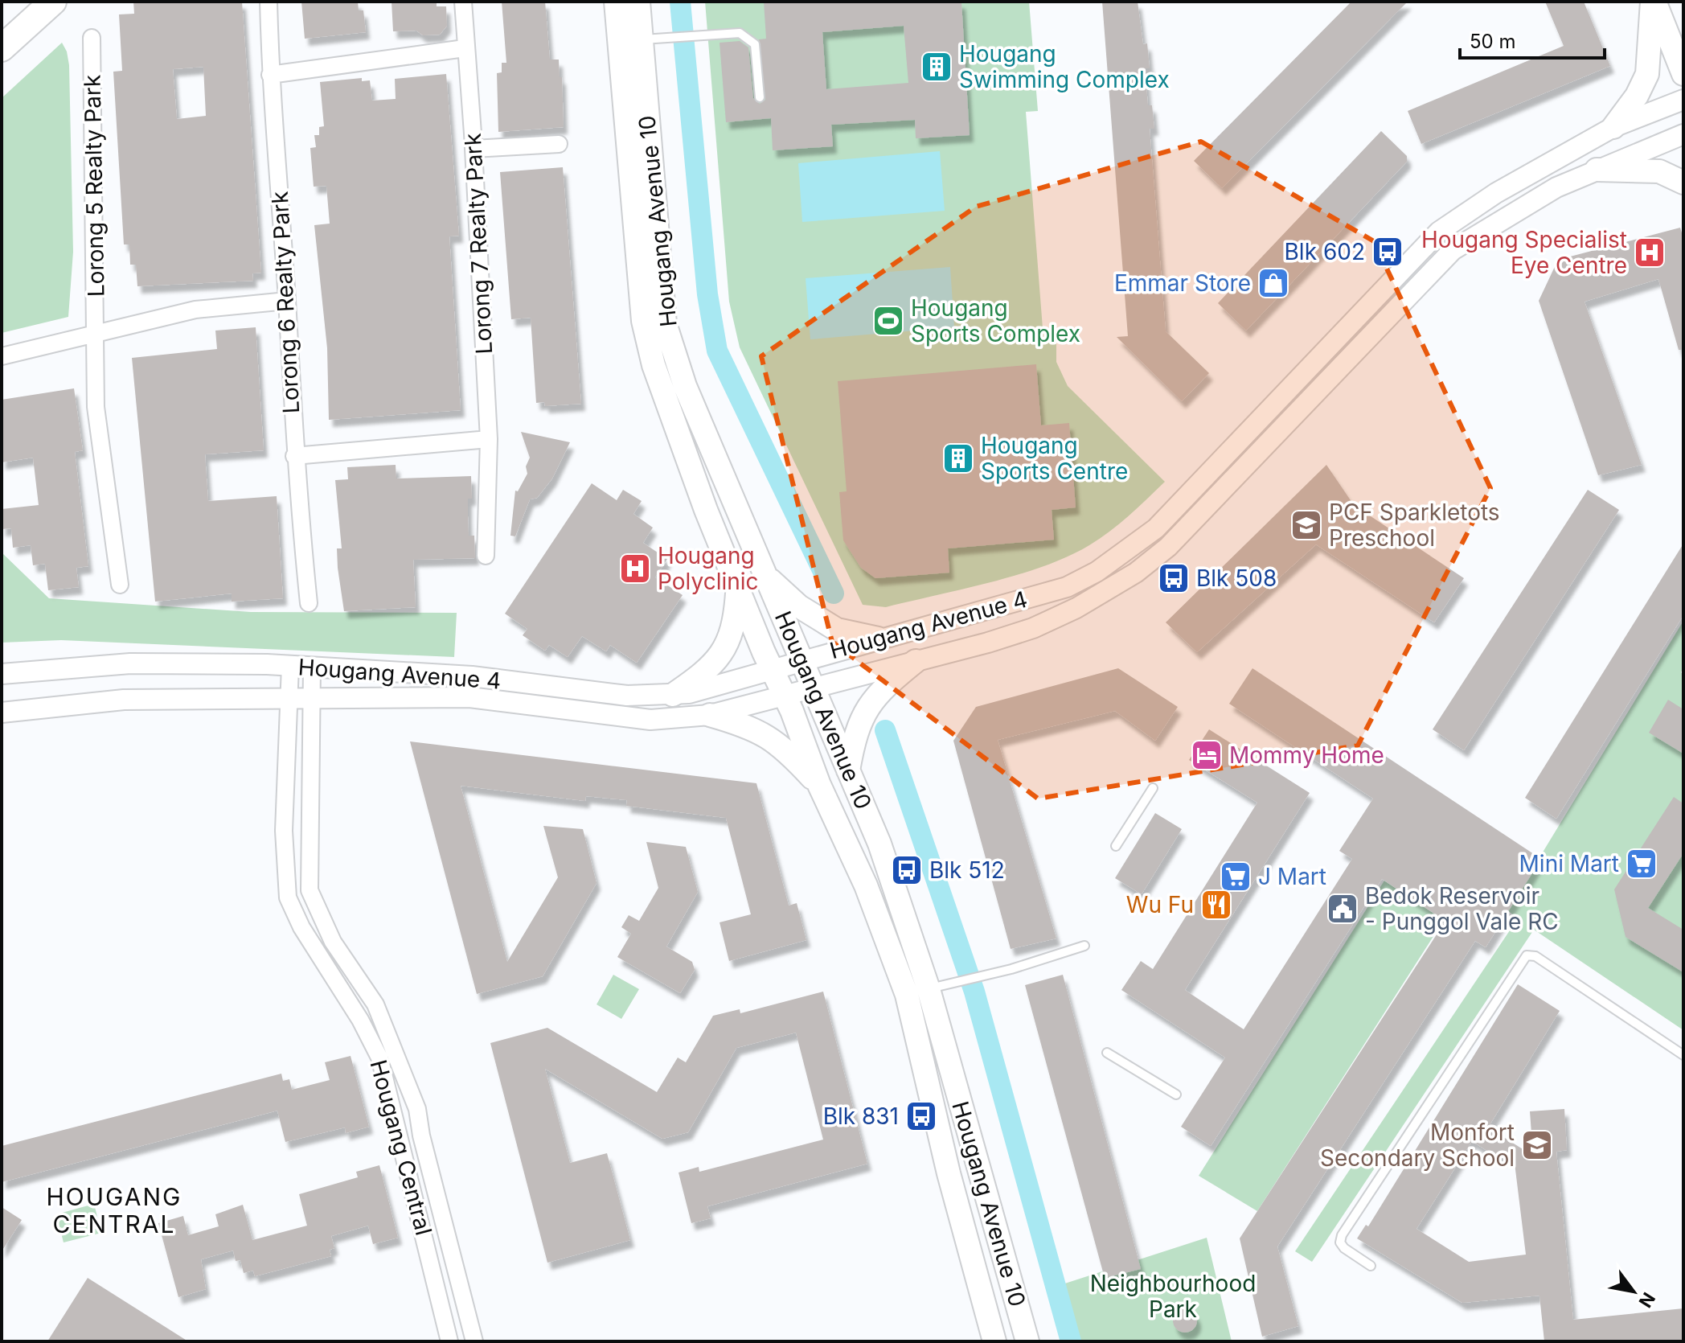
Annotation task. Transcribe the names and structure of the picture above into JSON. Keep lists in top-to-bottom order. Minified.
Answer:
{"streets":{"main road":["Hougang Avenue 10"],"street":["Lorong 5 Realty Park","Lorong 7 Realty Park","Lorong 6 Realty Park","Hougang Avenue 4","Hougang Central"]},"crossings":[["Hougang Avenue 10","Hougang Avenue 4"],["Hougang Avenue 4","Hougang Central"]],"districts":["HOUGANG CENTRAL"],"parks":["Neighbourhood Park"],"places":{"building":["Hougang Swimming Complex","Hougang Sports Centre"],"bus stop":["Blk 602","Blk 508","Blk 512","Blk 831"],"hospital":["Hougang Specialist Eye Centre","Hougang Polyclinic"],"shop":["Emmar Store"],"sports":["Hougang Sports Complex"],"school or university":["PCF Sparkletots Preschool","Monfort Secondary School"],"hotel":["Mommy Home"],"supermarket":["Mini Mart","J Mart"],"restaurant":["Wu Fu"],"public building":["Bedok Reservoir - Punggol Vale RC"]},"scale_bar":"50 m","north":"bottom right"}
